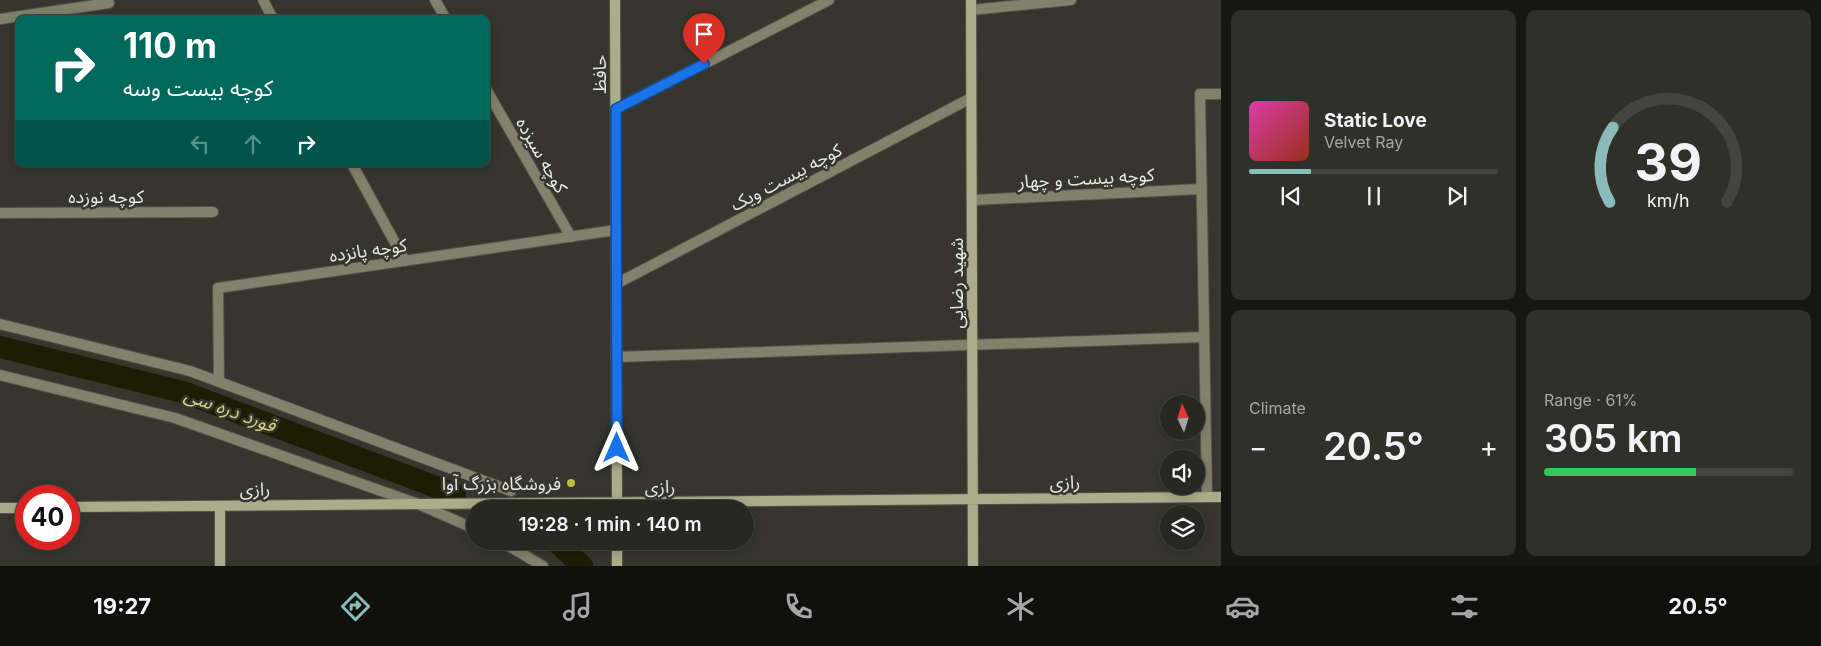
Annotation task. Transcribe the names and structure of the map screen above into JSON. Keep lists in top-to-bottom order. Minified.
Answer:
{"streets":{"street":["حافظ","کوچه سیزده","کوچه بیست ویک","کوچه بیست و چهار","کوچه نوزده","کوچه پانزده","شهید رضایی","رازی"]},"crossings":[["حافظ","کوچه بیست ویک"],["حافظ","کوچه پانزده"],["کوچه سیزده","کوچه پانزده"],["کوچه بیست ویک","شهید رضایی"],["کوچه بیست و چهار","شهید رضایی"],["شهید رضایی","رازی"]],"water":["قورد دره سی"],"places":["فروشگاه بزرگ آوا"],"north":"top","page":{"turn":["110 m","کوچه بیست وسه"],"song":["Static Love","Velvet Ray"],"tile":["Climate",["Range · 61%","305 km"]],"heat":["−","20.5°","+"],"limit":"40","trip":"19:28 · 1 min · 140 m","tabs":["19:27","20.5°"],"gauge":["39","km/h"]}}
